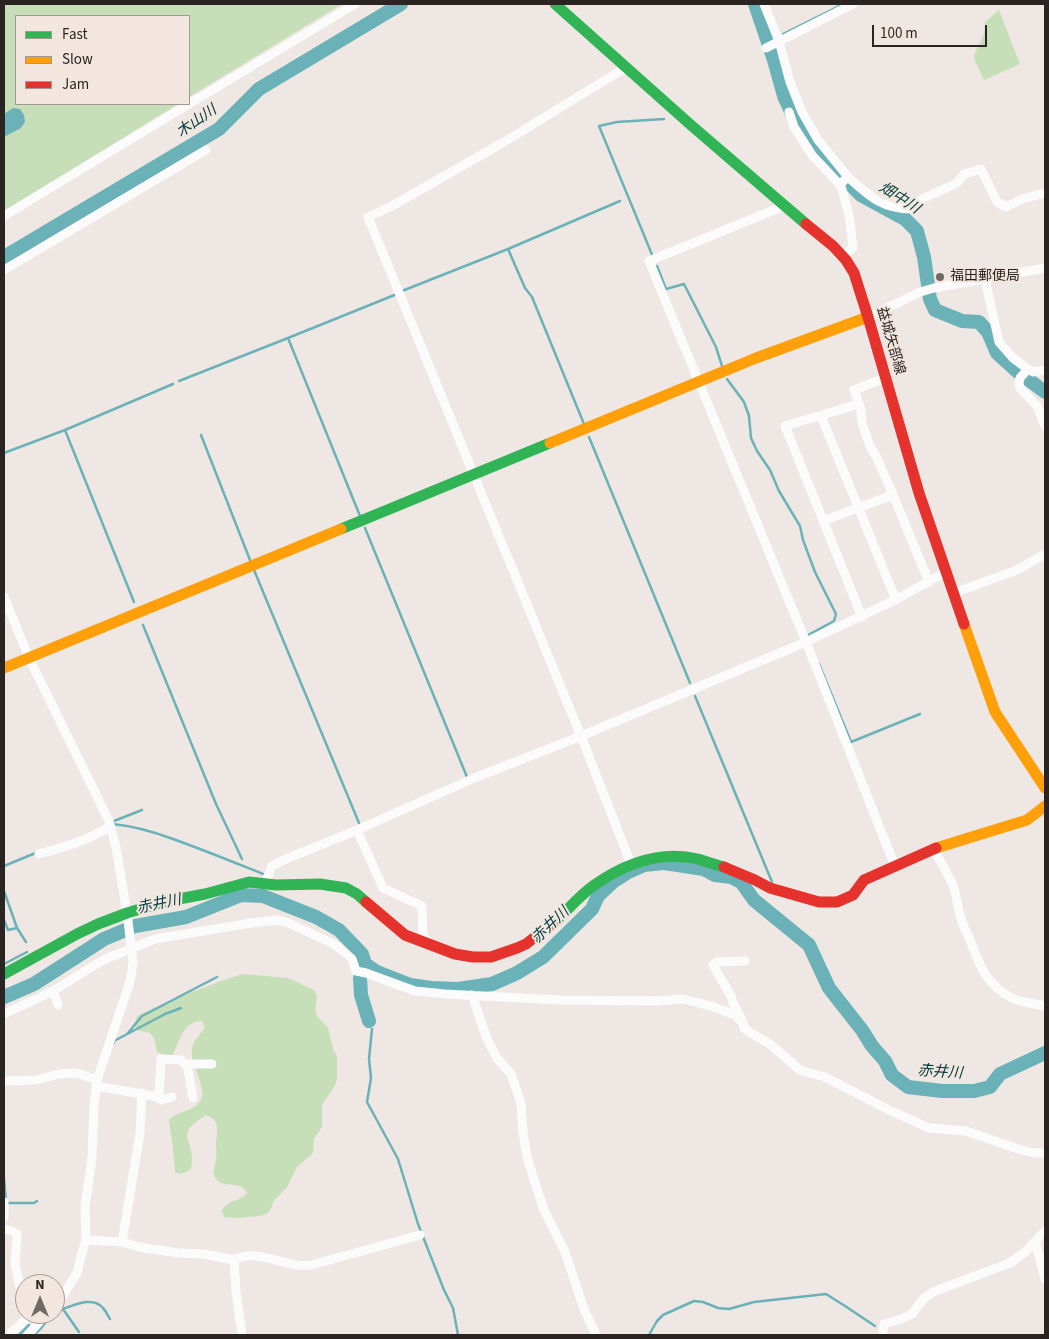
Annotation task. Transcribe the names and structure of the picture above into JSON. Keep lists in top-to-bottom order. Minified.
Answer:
{"streets":{"street":["益城矢部線"]},"water":["木山川","畑中川","赤井川"],"places":["福田郵便局"],"legend":["Fast","Slow","Jam"],"scale_bar":"100 m","north":"top"}
